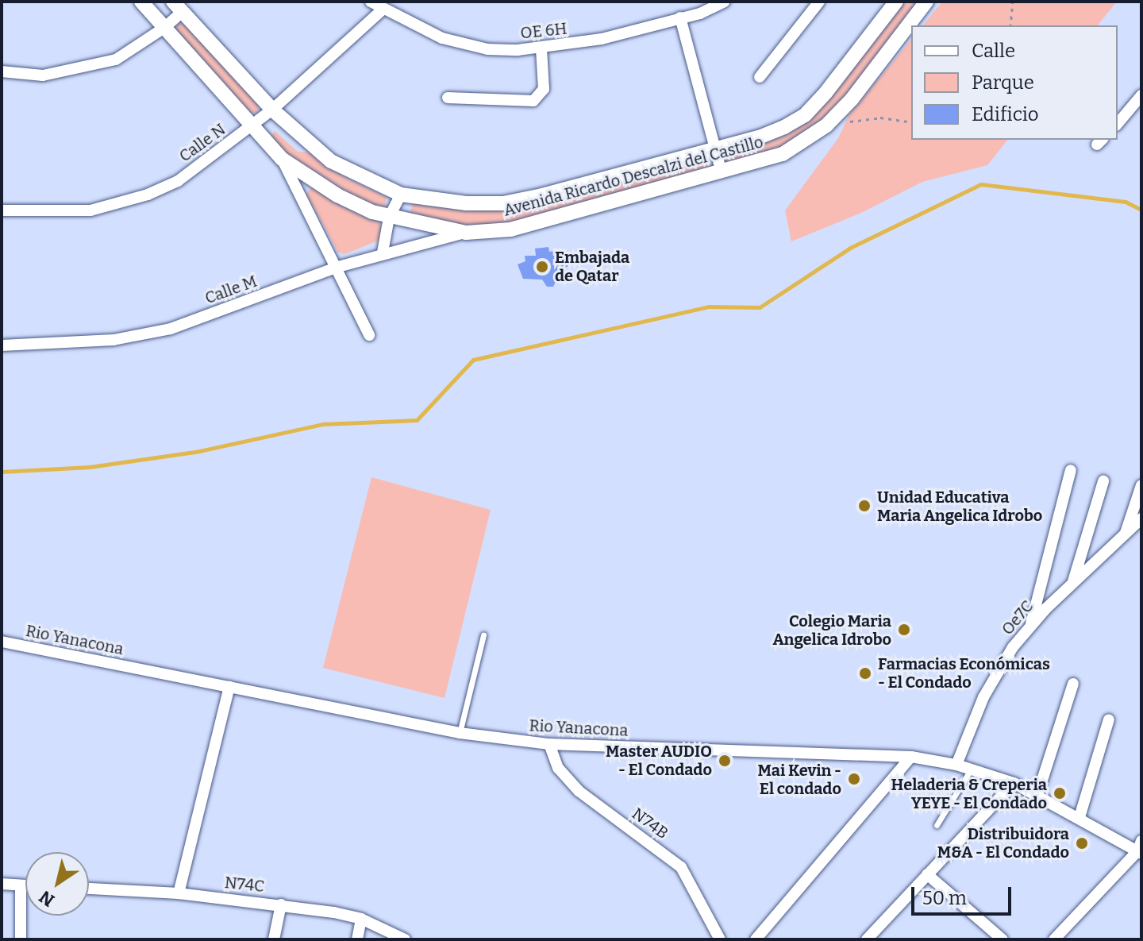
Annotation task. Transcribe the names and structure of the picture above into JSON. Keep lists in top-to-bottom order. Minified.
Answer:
{"streets":{"street":["OE 6H","Calle N","Avenida Ricardo Descalzi del Castillo","Calle M","Oe7C","Rio Yanacona","N74B","N74C"]},"crossings":[["OE 6H","Calle N"],["Calle N","Avenida Ricardo Descalzi del Castillo"],["Avenida Ricardo Descalzi del Castillo","Calle M"],["Oe7C","Rio Yanacona"],["Rio Yanacona","N74B"]],"places":["Embajada de Qatar","Unidad Educativa Maria Angelica Idrobo","Colegio Maria Angelica Idrobo","Farmacias Económicas - El Condado","Master AUDIO - El Condado","Mai Kevin - El condado","Heladeria & Creperia YEYE - El Condado","Distribuidora M&A - El Condado"],"legend":["Calle","Parque","Edificio"],"scale_bar":"50 m","north":"bottom left"}
